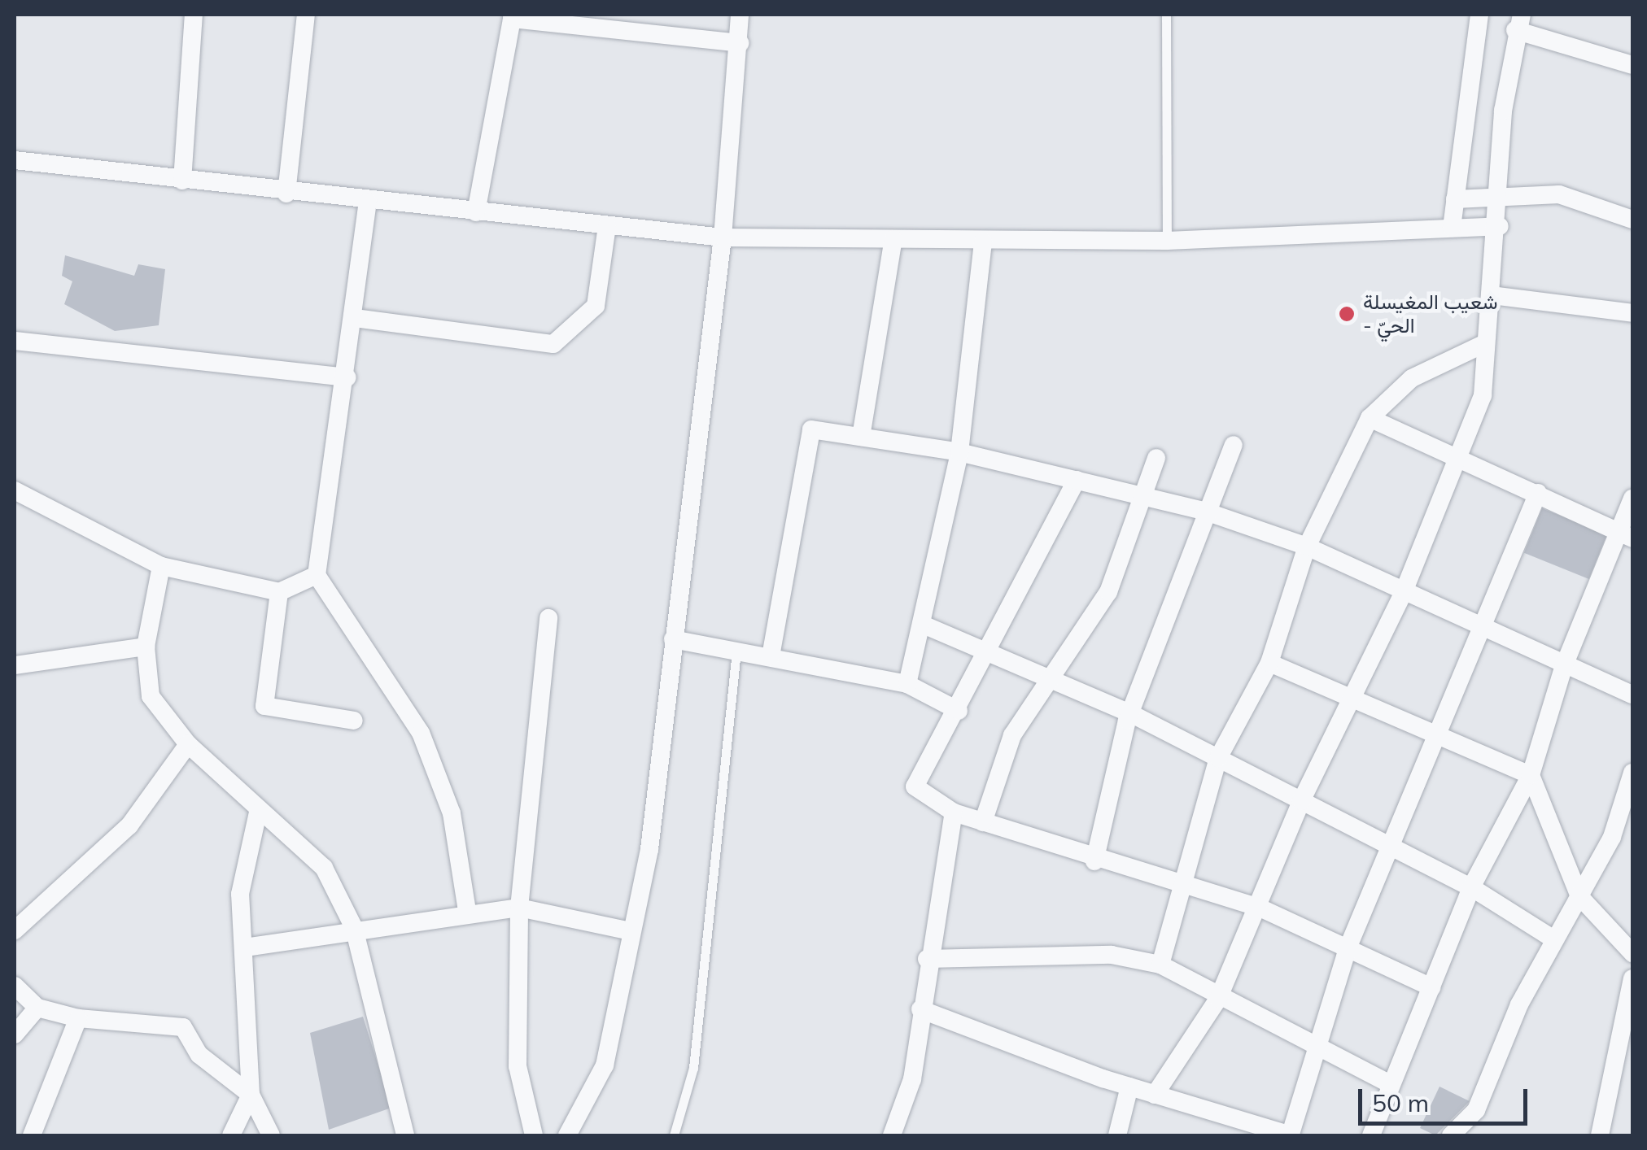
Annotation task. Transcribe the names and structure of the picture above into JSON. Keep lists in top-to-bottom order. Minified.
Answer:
{"places":["شعيب المغيسلة - الحيّ"],"scale_bar":"50 m"}
